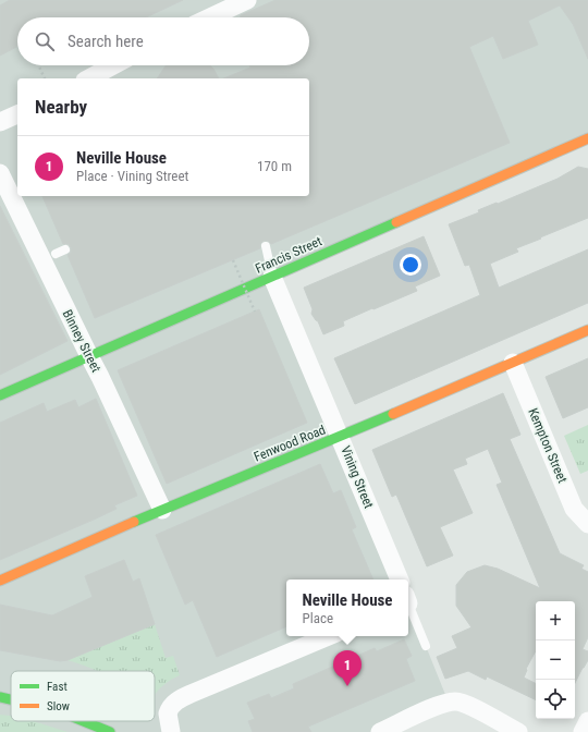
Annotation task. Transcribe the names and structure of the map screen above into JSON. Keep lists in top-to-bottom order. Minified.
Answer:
{"streets":{"main road":["Francis Street","Fenwood Road"],"street":["Binney Street","Kempton Street","Vining Street"]},"crossings":[["Francis Street","Binney Street"],["Francis Street","Vining Street"],["Binney Street","Fenwood Road"],["Fenwood Road","Kempton Street"],["Fenwood Road","Vining Street"]],"legend":["Fast","Slow"],"page":{"search":"Search here","heading":"Nearby","list":[{"mark":"1","name":"Neville House","note":"Place · Vining Street","value":"170 m"}],"popup":["Neville House","Place"],"map_buttons":["+","−"],"pins":"1"}}
